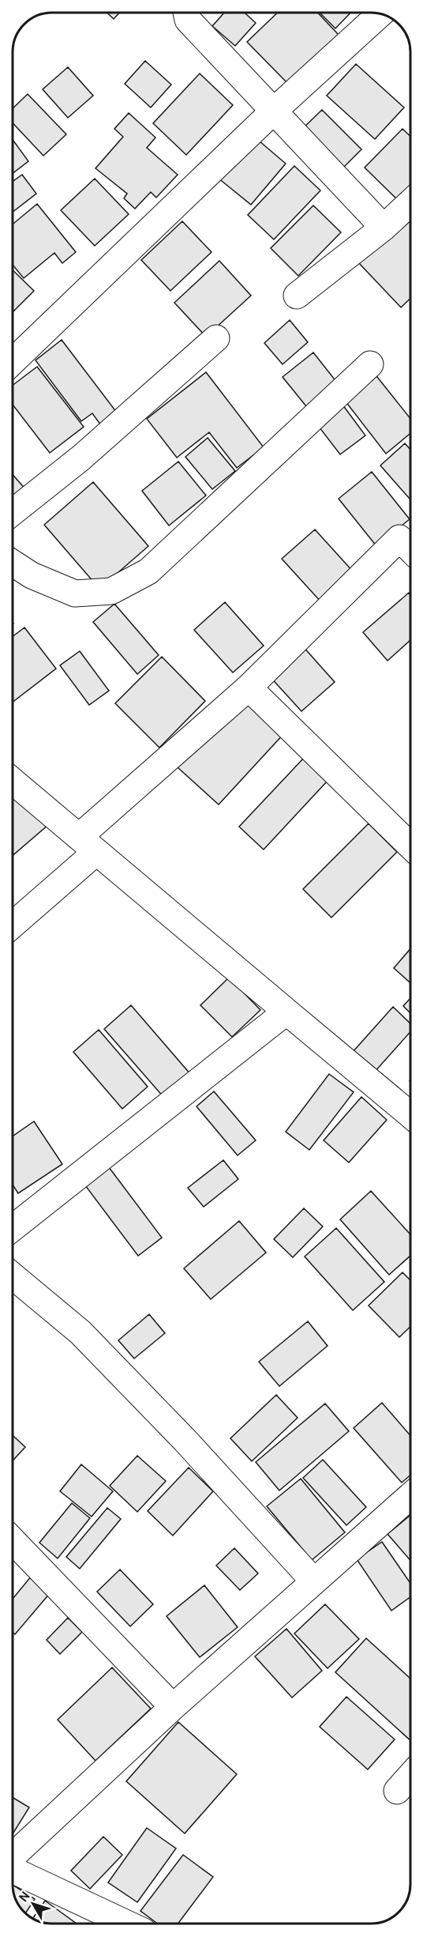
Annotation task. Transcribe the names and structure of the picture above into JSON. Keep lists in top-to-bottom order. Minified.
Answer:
{"north":"top left"}
